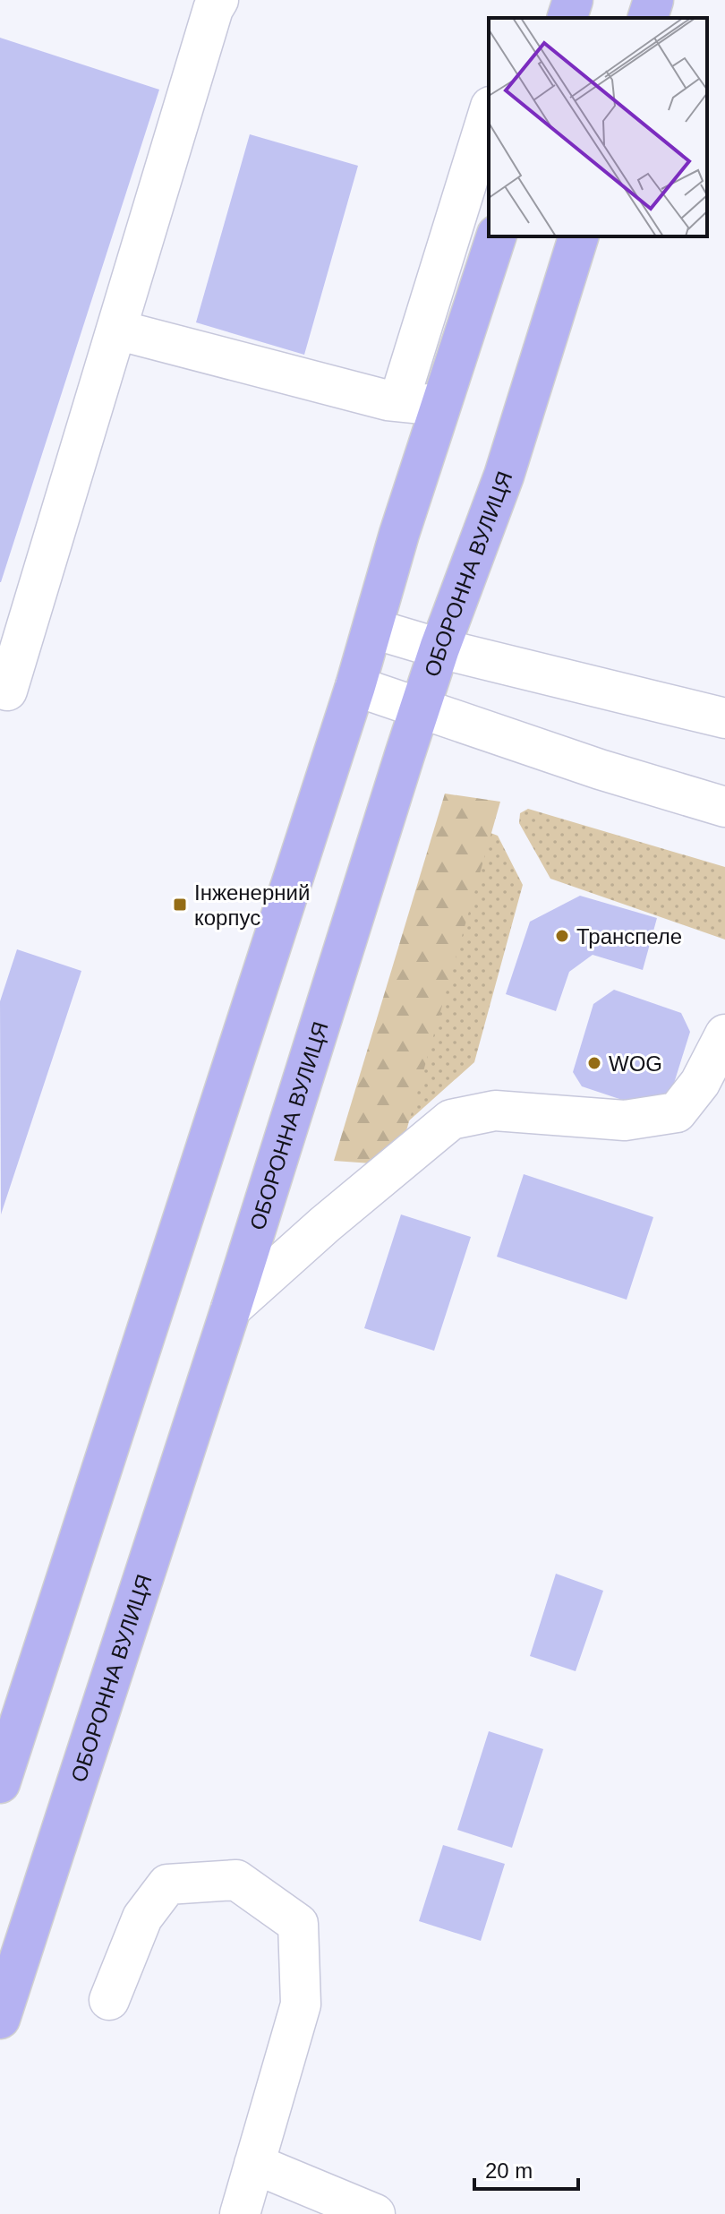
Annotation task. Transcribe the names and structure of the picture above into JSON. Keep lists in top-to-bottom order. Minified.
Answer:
{"streets":{"main road":["ОБОРОННА ВУЛИЦЯ"]},"places":{"transit":["Інженерний корпус"],"other":["Транспеле","WOG"]},"scale_bar":"20 m"}
